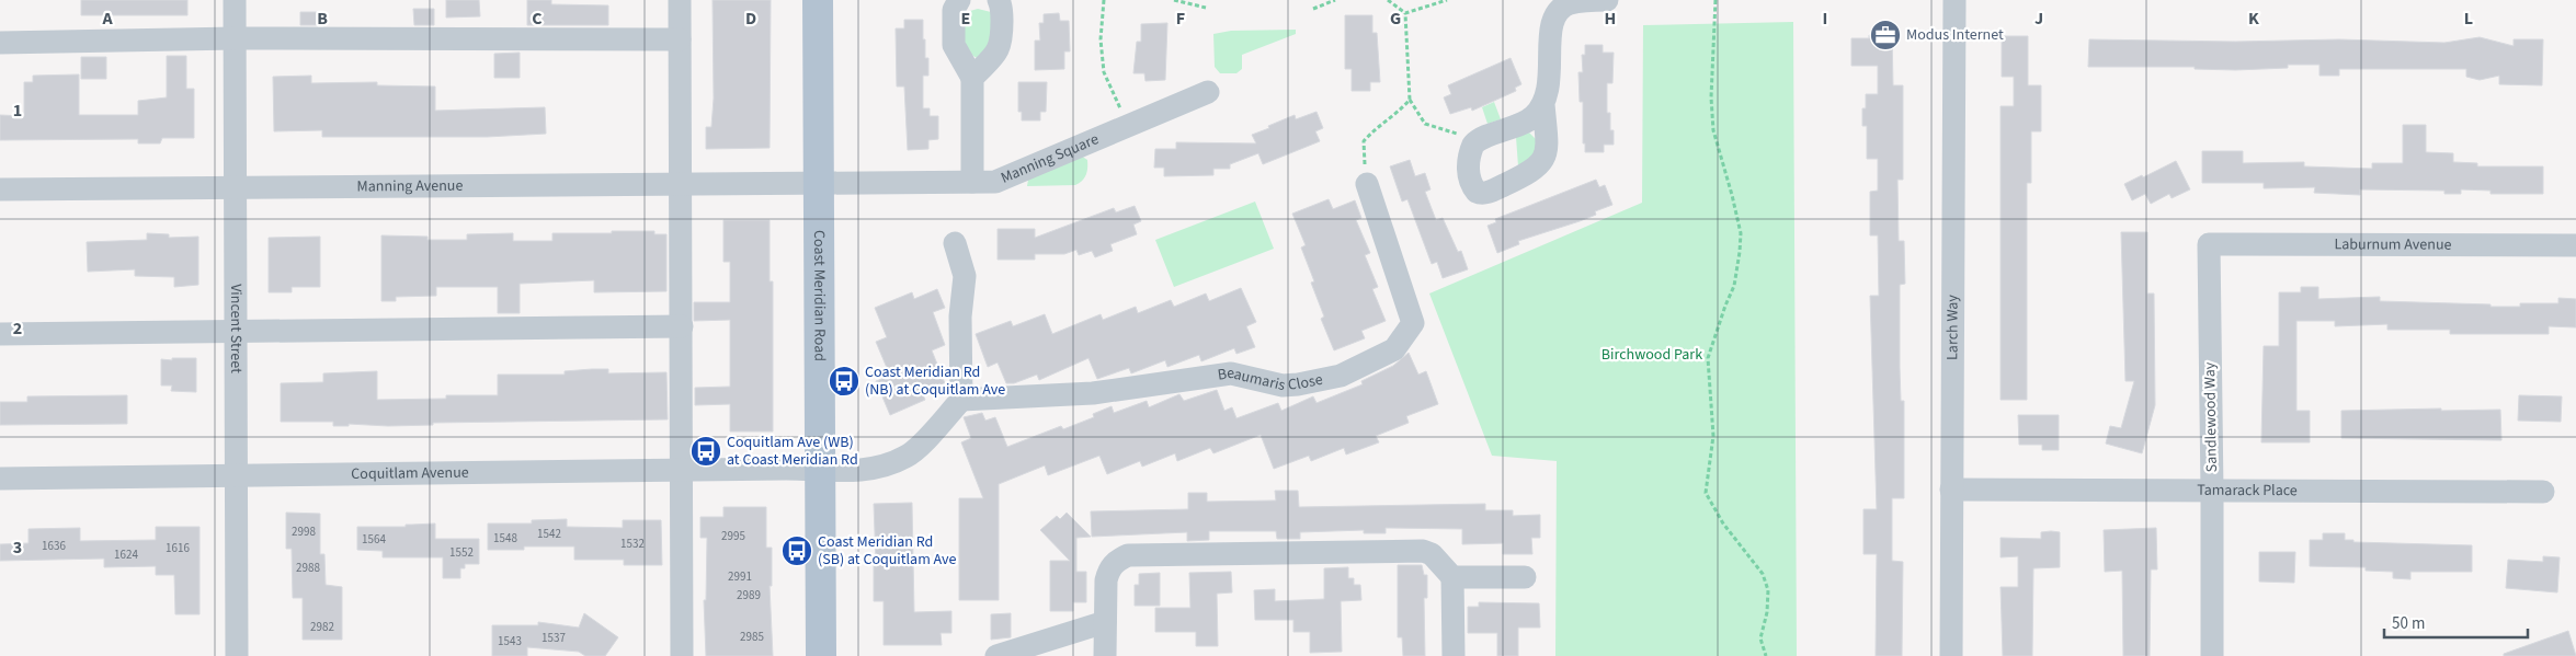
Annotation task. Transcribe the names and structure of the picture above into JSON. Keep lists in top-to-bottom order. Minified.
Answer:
{"streets":{"main road":["Coast Meridian Road"],"street":["Manning Square","Manning Avenue","Laburnum Avenue","Vincent Street","Larch Way","Beaumaris Close","Sandlewood Way","Coquitlam Avenue","Tamarack Place"]},"crossings":[["Manning Square","Manning Avenue"],["Manning Square","Coast Meridian Road"],["Manning Avenue","Coast Meridian Road"],["Manning Avenue","Vincent Street"],["Laburnum Avenue","Sandlewood Way"],["Coast Meridian Road","Coquitlam Avenue"],["Vincent Street","Coquitlam Avenue"],["Larch Way","Tamarack Place"],["Sandlewood Way","Tamarack Place"]],"parks":["Birchwood Park"],"places":{"office":["Modus Internet"],"bus stop":["Coast Meridian Rd (NB) at Coquitlam Ave","Coquitlam Ave (WB) at Coast Meridian Rd","Coast Meridian Rd (SB) at Coquitlam Ave"]},"house_numbers":["2998","1542","2995","1548","1564","1532","1636","1616","1552","1624","2988","2991","2989","2982","2985","1537","1543"],"scale_bar":"50 m","grid":{"columns":["A","B","C","D","E","F","G","H","I","J","K","L"],"rows":["1","2","3"]}}
